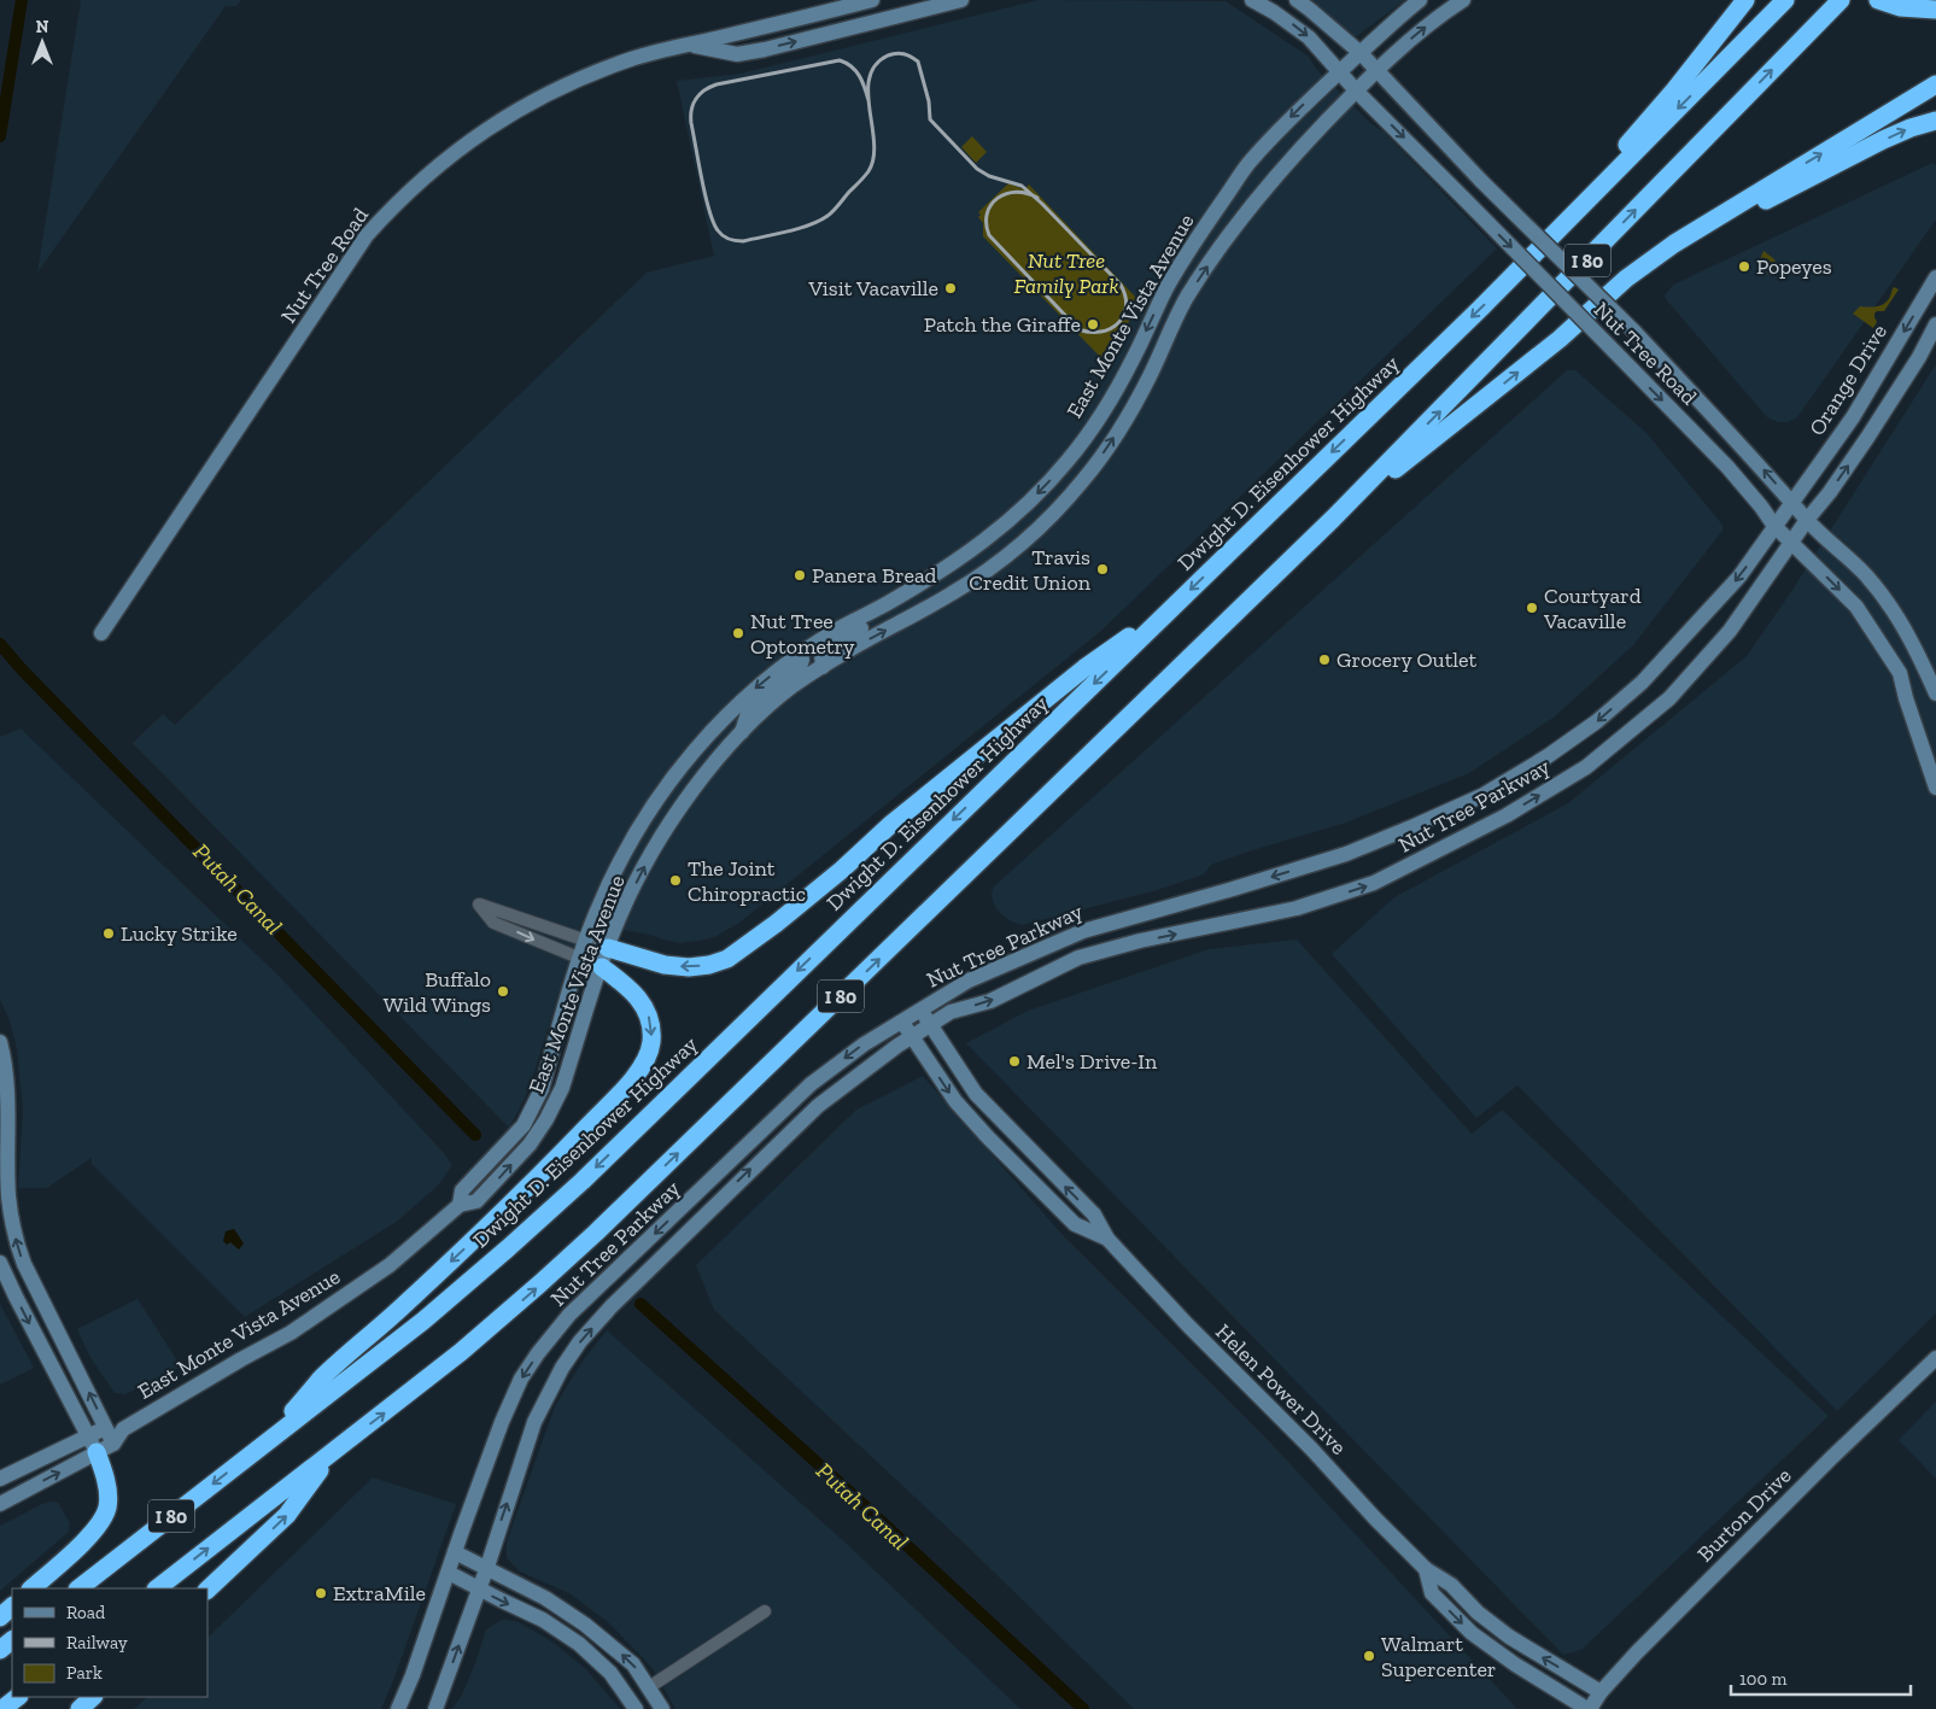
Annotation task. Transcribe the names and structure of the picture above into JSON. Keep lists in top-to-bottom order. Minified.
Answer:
{"streets":{"highway":["I 80","Dwight D. Eisenhower Highway"],"main road":["Nut Tree Road","East Monte Vista Avenue","Orange Drive","Nut Tree Parkway","Helen Power Drive","Burton Drive"]},"crossings":[["Nut Tree Road","East Monte Vista Avenue"],["Nut Tree Road","Orange Drive"],["Nut Tree Road","Nut Tree Parkway"],["Orange Drive","Nut Tree Parkway"],["Nut Tree Parkway","Helen Power Drive"],["Helen Power Drive","Burton Drive"]],"water":["Putah Canal"],"parks":["Nut Tree Family Park"],"places":["Popeyes","Visit Vacaville","Patch the Giraffe","Travis Credit Union","Panera Bread","Courtyard Vacaville","Nut Tree Optometry","Grocery Outlet","The Joint Chiropractic","Lucky Strike","Buffalo Wild Wings","Mel's Drive-In","ExtraMile","Walmart Supercenter"],"legend":["Road","Railway","Park"],"scale_bar":"100 m","north":"top"}
